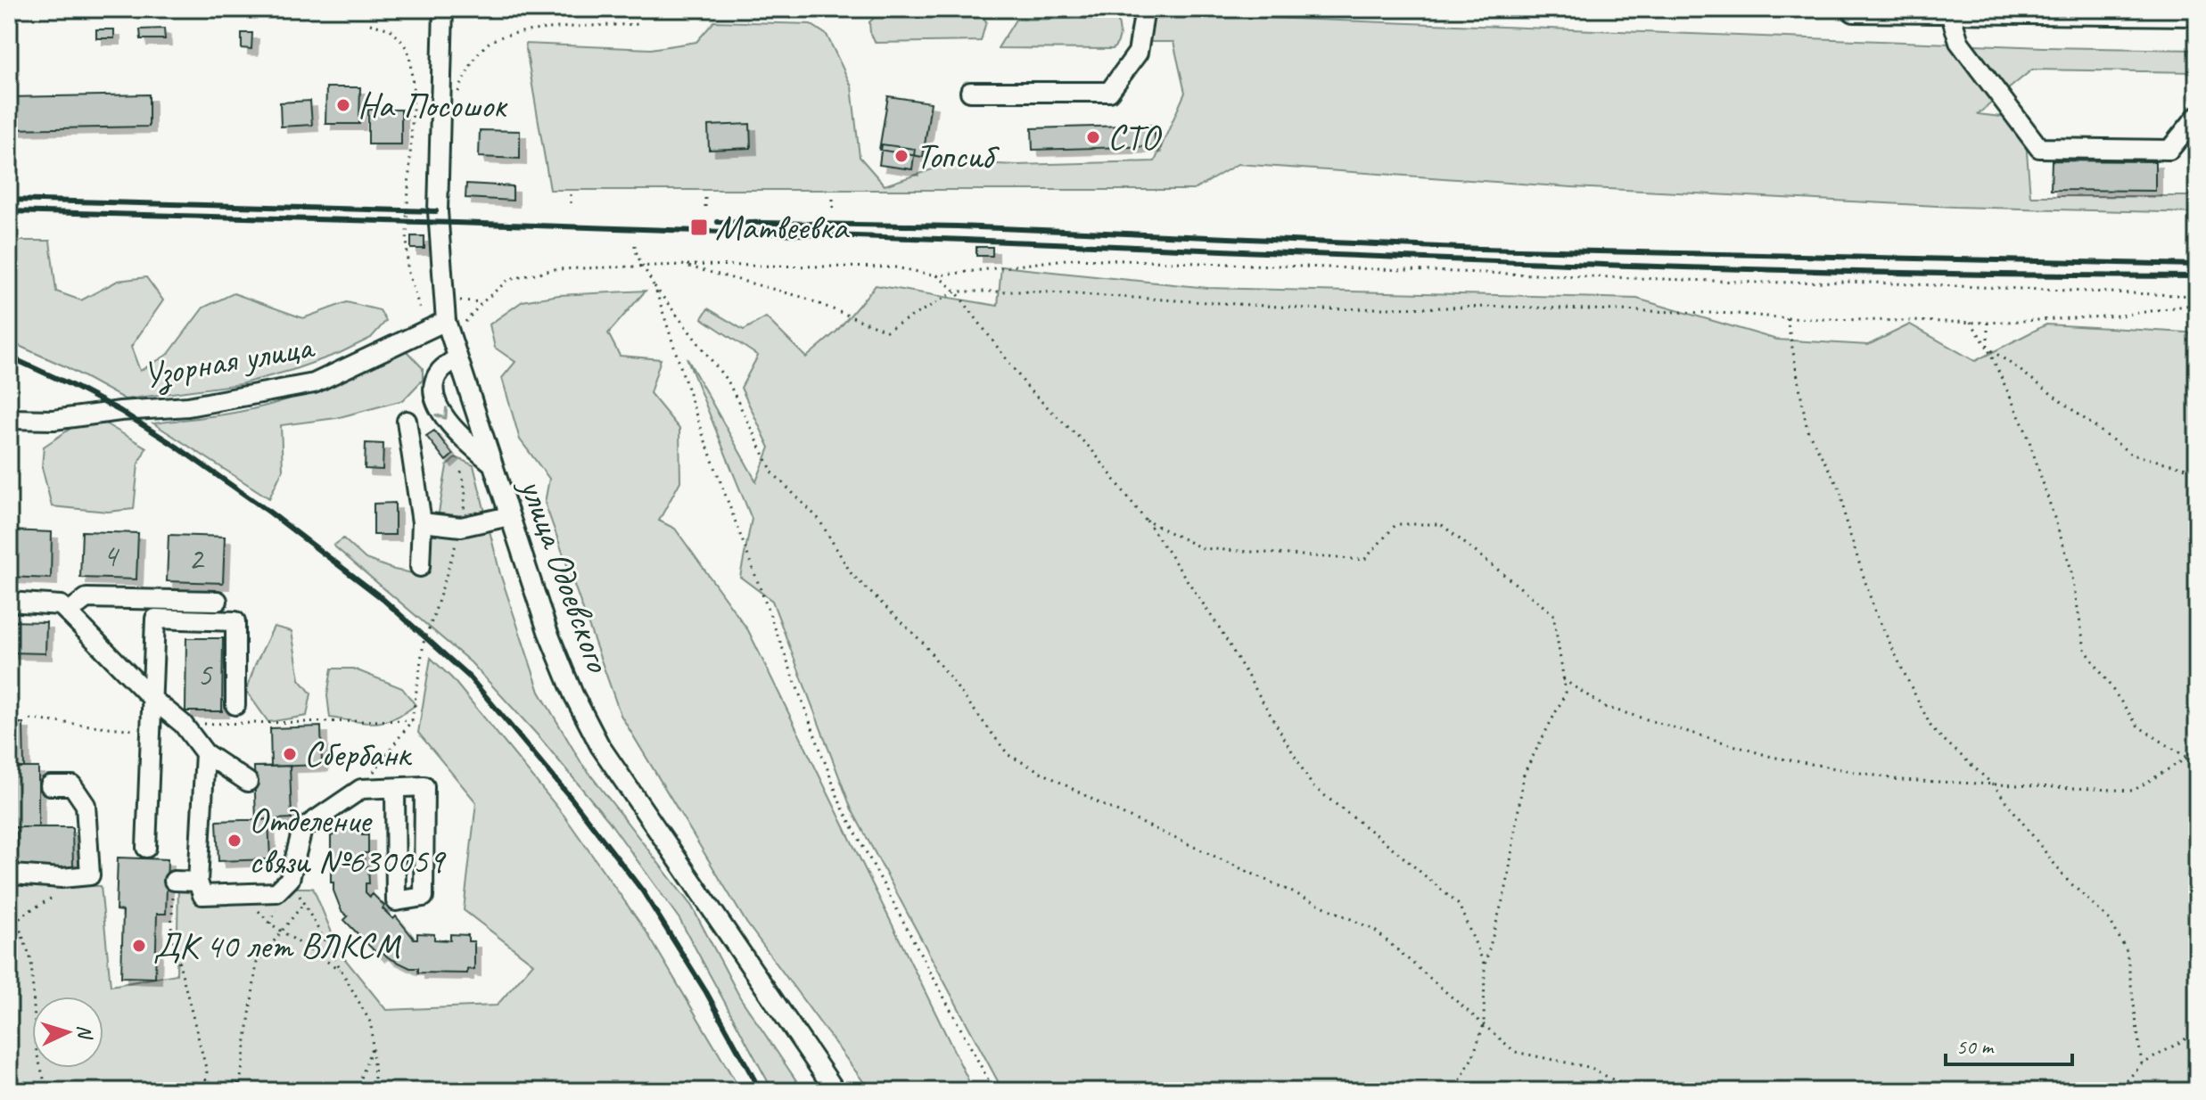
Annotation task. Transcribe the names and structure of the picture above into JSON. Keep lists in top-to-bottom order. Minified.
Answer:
{"streets":{"street":["Узорная улица","улица Одоевского"]},"crossings":[["Узорная улица","улица Одоевского"]],"places":{"other":["На Посошок","СТО","Топсиб","Сбербанк","Отделение связи №630059","ДК 40 лет ВЛКСМ"],"transit":["Матвеевка"]},"house_numbers":["4","2","5"],"scale_bar":"50 m","north":"right"}
